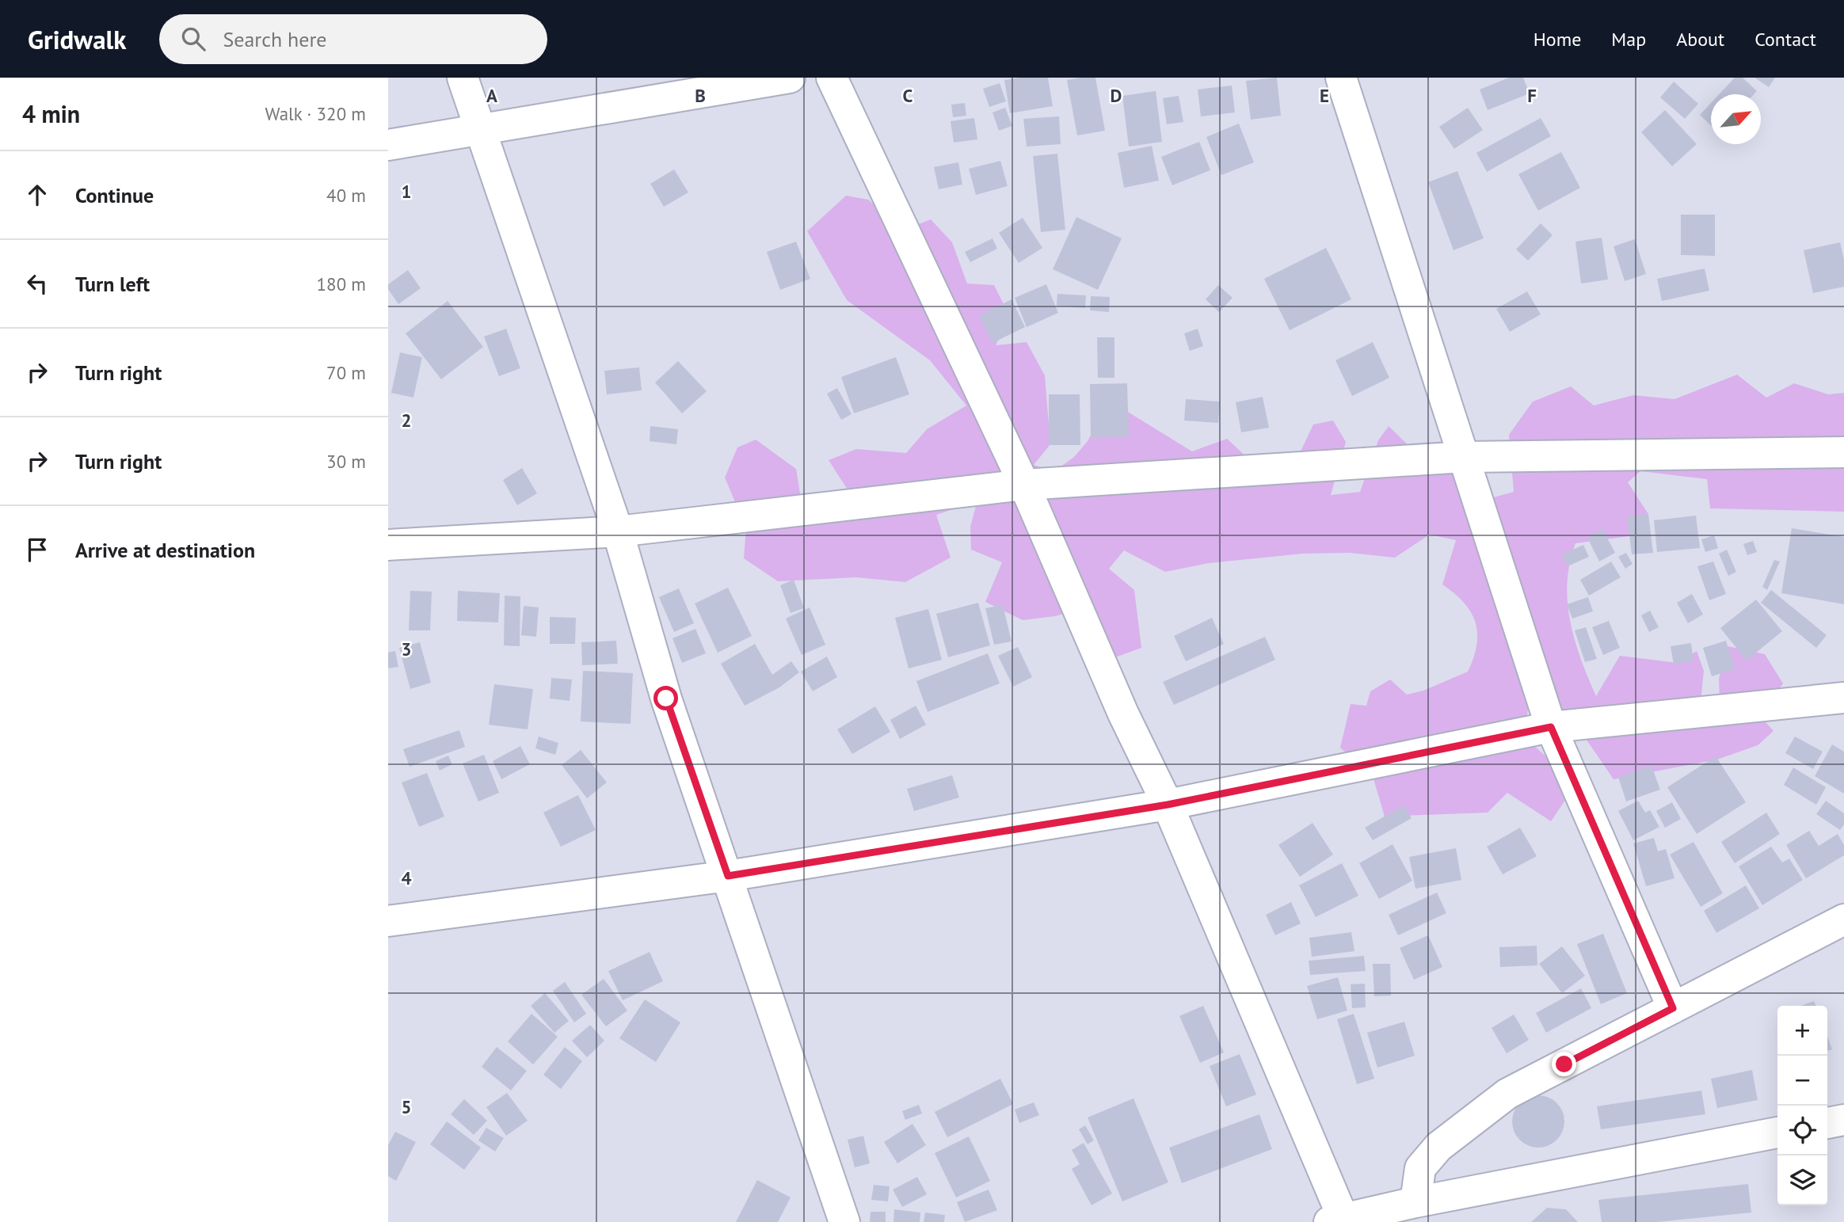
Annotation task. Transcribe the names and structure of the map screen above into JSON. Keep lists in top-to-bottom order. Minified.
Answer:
{"north":"top right","page":{"header":"Gridwalk","search":"Search here","nav":["Home","Map","About","Contact"],"heading":["4 min","Walk · 320 m"],"list":[["Continue","40 m"],["Turn left","180 m"],["Turn right","70 m"],["Turn right","30 m"],"Arrive at destination"],"map_buttons":["+","−"]},"grid":{"columns":["A","B","C","D","E","F"],"rows":["1","2","3","4","5"]}}
